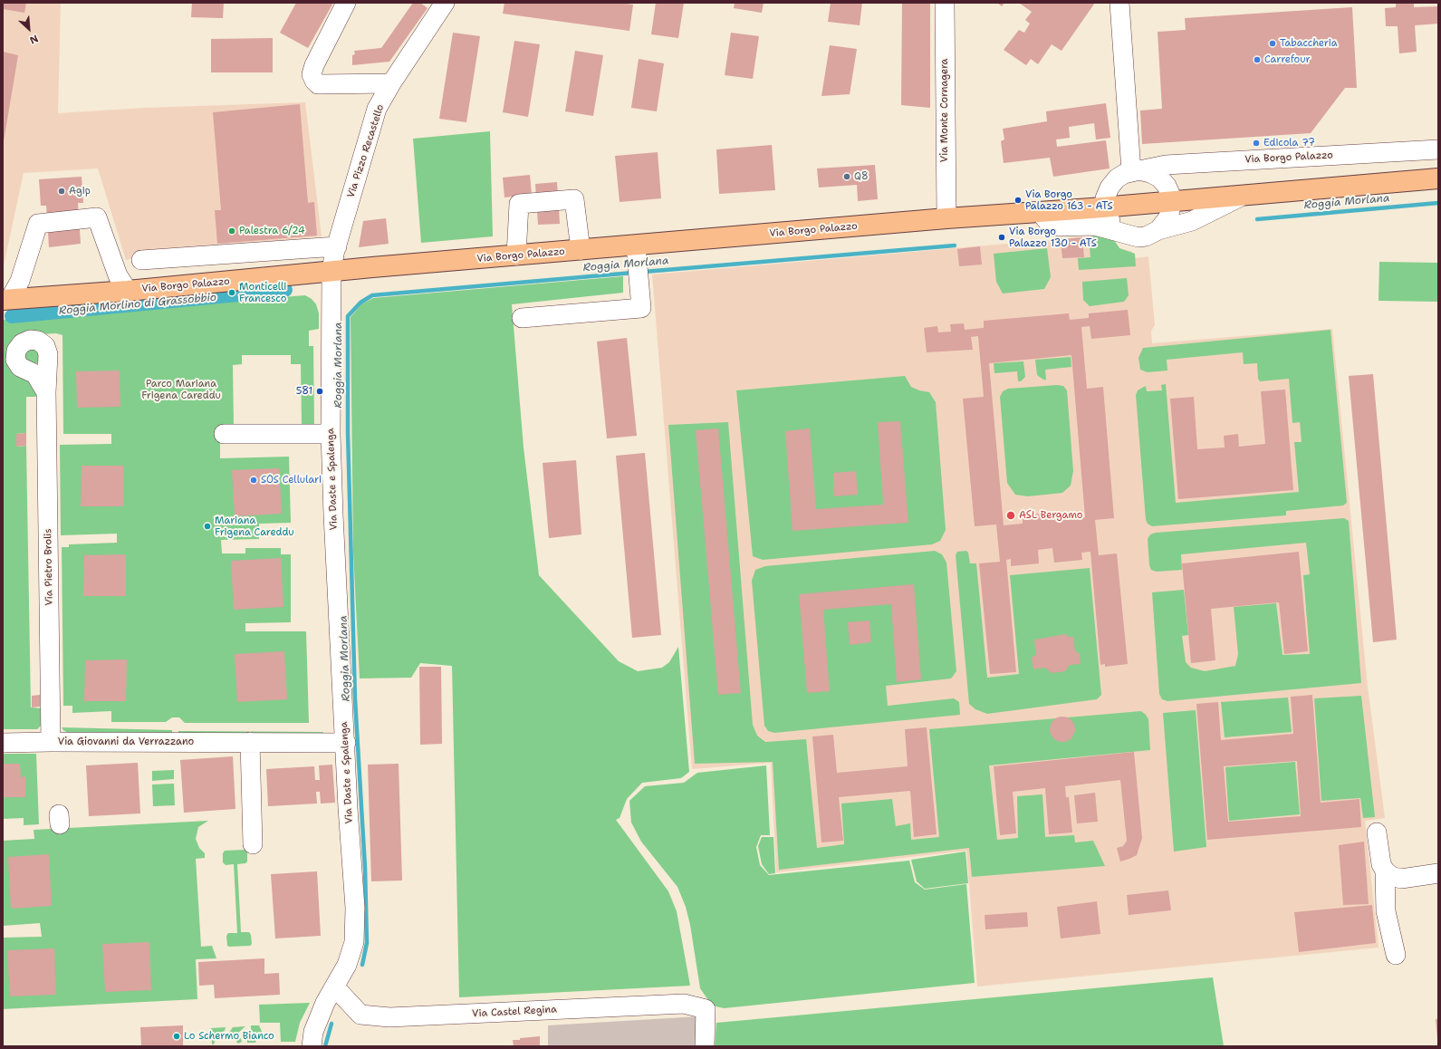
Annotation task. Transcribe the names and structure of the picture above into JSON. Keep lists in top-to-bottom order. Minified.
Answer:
{"streets":{"main road":["Via Borgo Palazzo"],"street":["Via Monte Cornagera","Via Pizzo Recastello","Via Daste e Spalenga","Via Pietro Brolis","Via Giovanni da Verrazzano","Via Castel Regina"]},"crossings":[["Via Monte Cornagera","Via Borgo Palazzo"],["Via Pizzo Recastello","Via Borgo Palazzo"],["Via Pizzo Recastello","Via Daste e Spalenga"],["Via Borgo Palazzo","Via Daste e Spalenga"],["Via Daste e Spalenga","Via Giovanni da Verrazzano"],["Via Daste e Spalenga","Via Castel Regina"],["Via Pietro Brolis","Via Giovanni da Verrazzano"]],"water":["Roggia Morlana","Roggia Morlino di Grassobbio"],"parks":["Parco Mariana Frigena Careddu"],"places":["Tabaccheria","Carrefour","Edicola 77","Q8","Agip","Via Borgo Palazzo 163 - ATS","Palestra 6/24","Via Borgo Palazzo 130 - ATS","Monticelli Francesco","581","SOS Cellulari","ASL Bergamo","Mariana Frigena Careddu","Lo Schermo Bianco"],"north":"bottom right"}
